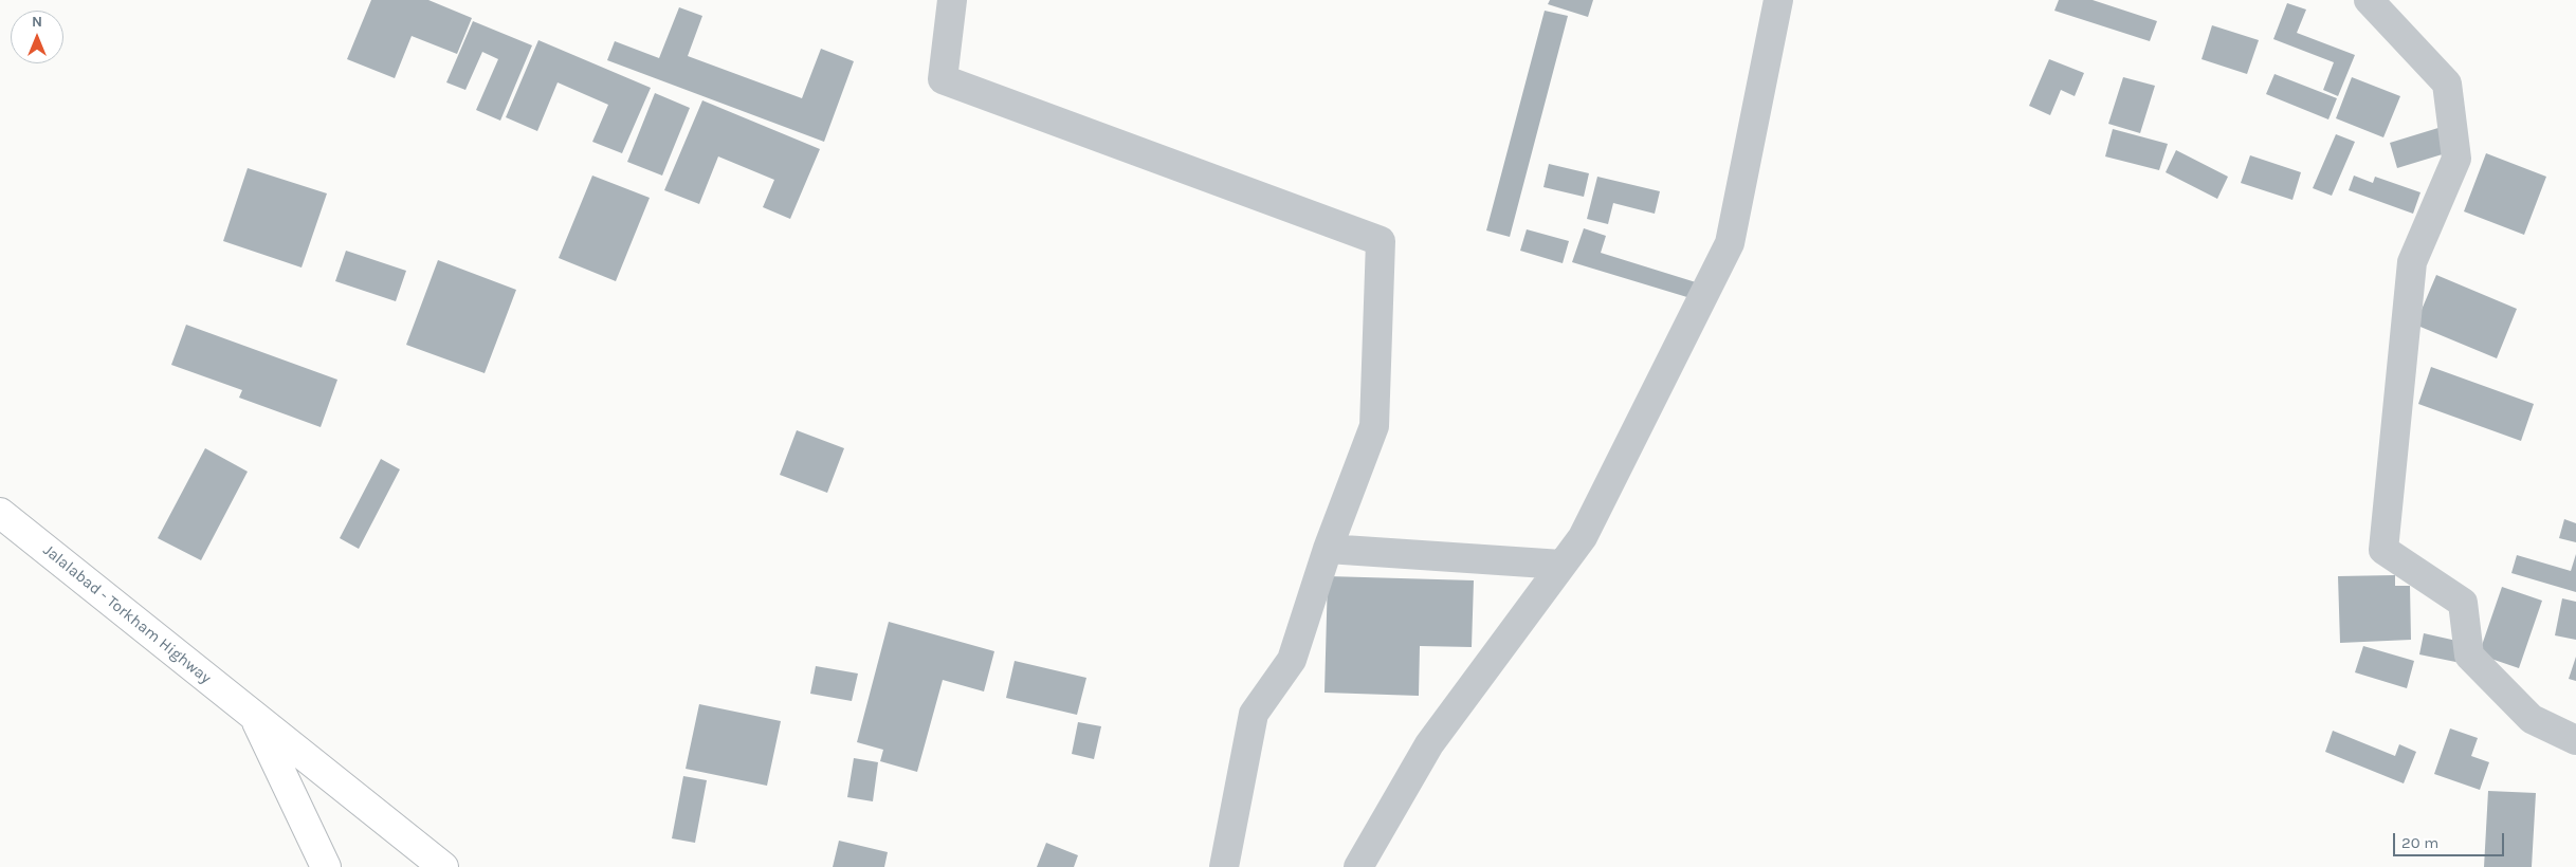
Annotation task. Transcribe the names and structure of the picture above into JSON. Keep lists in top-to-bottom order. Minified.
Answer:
{"streets":{"highway":["Jalalabad - Torkham Highway"]},"scale_bar":"20 m","north":"top"}
